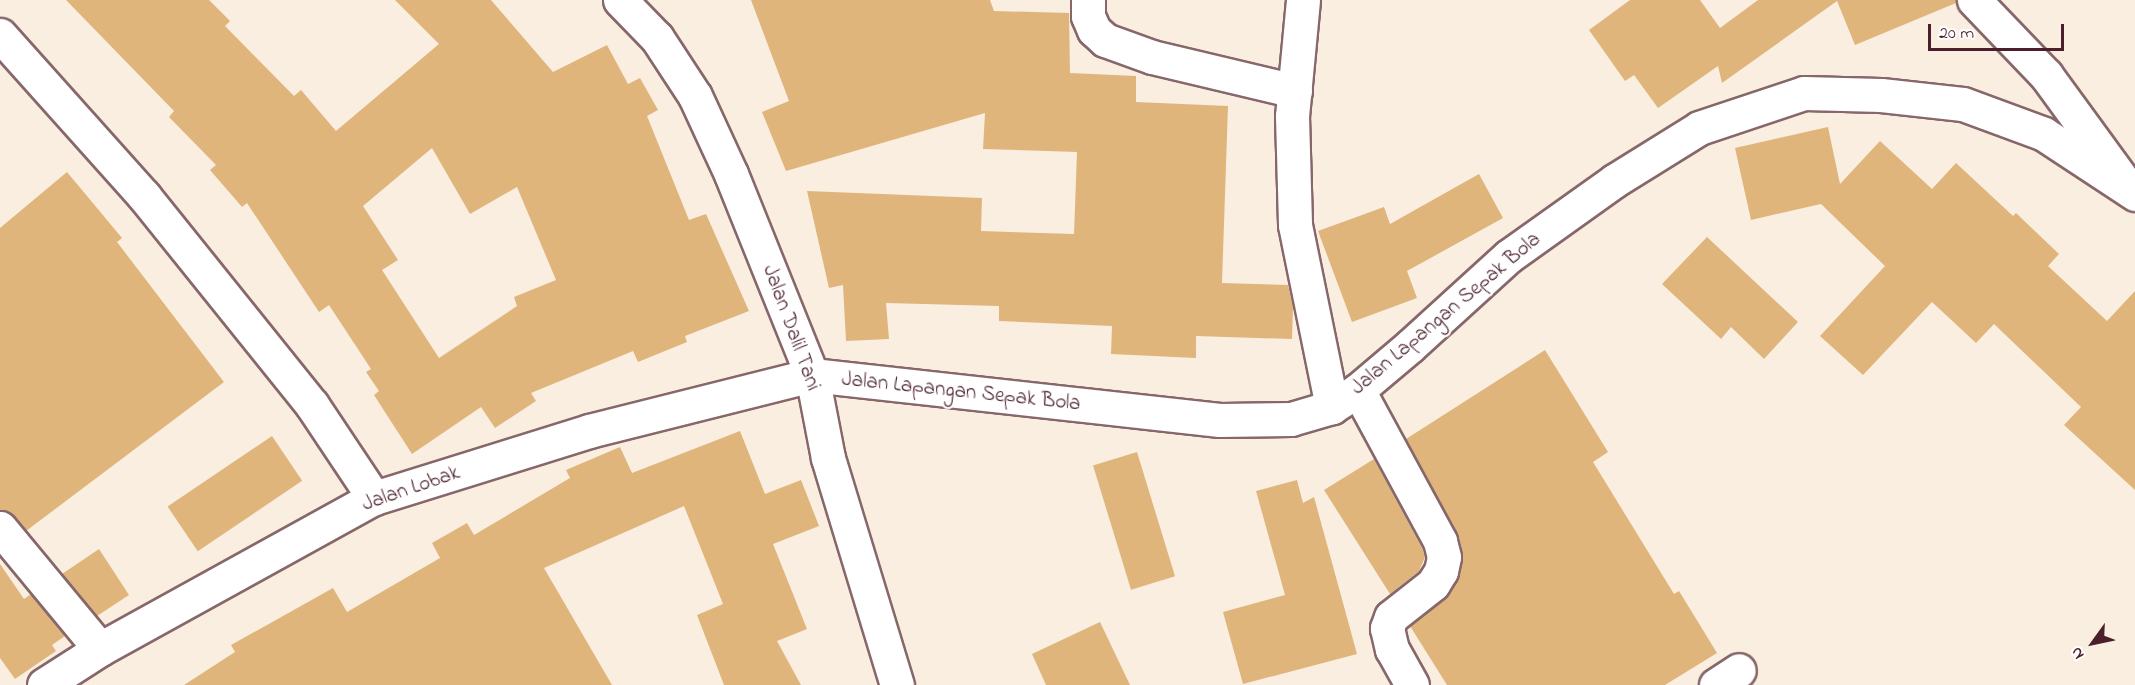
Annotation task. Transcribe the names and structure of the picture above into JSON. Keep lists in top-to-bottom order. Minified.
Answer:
{"streets":{"street":["Jalan Lapangan Sepak Bola","Jalan Dalil Tani","Jalan Lobak"]},"crossings":[["Jalan Lapangan Sepak Bola","Jalan Dalil Tani"],["Jalan Lapangan Sepak Bola","Jalan Lobak"],["Jalan Dalil Tani","Jalan Lobak"]],"scale_bar":"20 m","north":"bottom left"}
